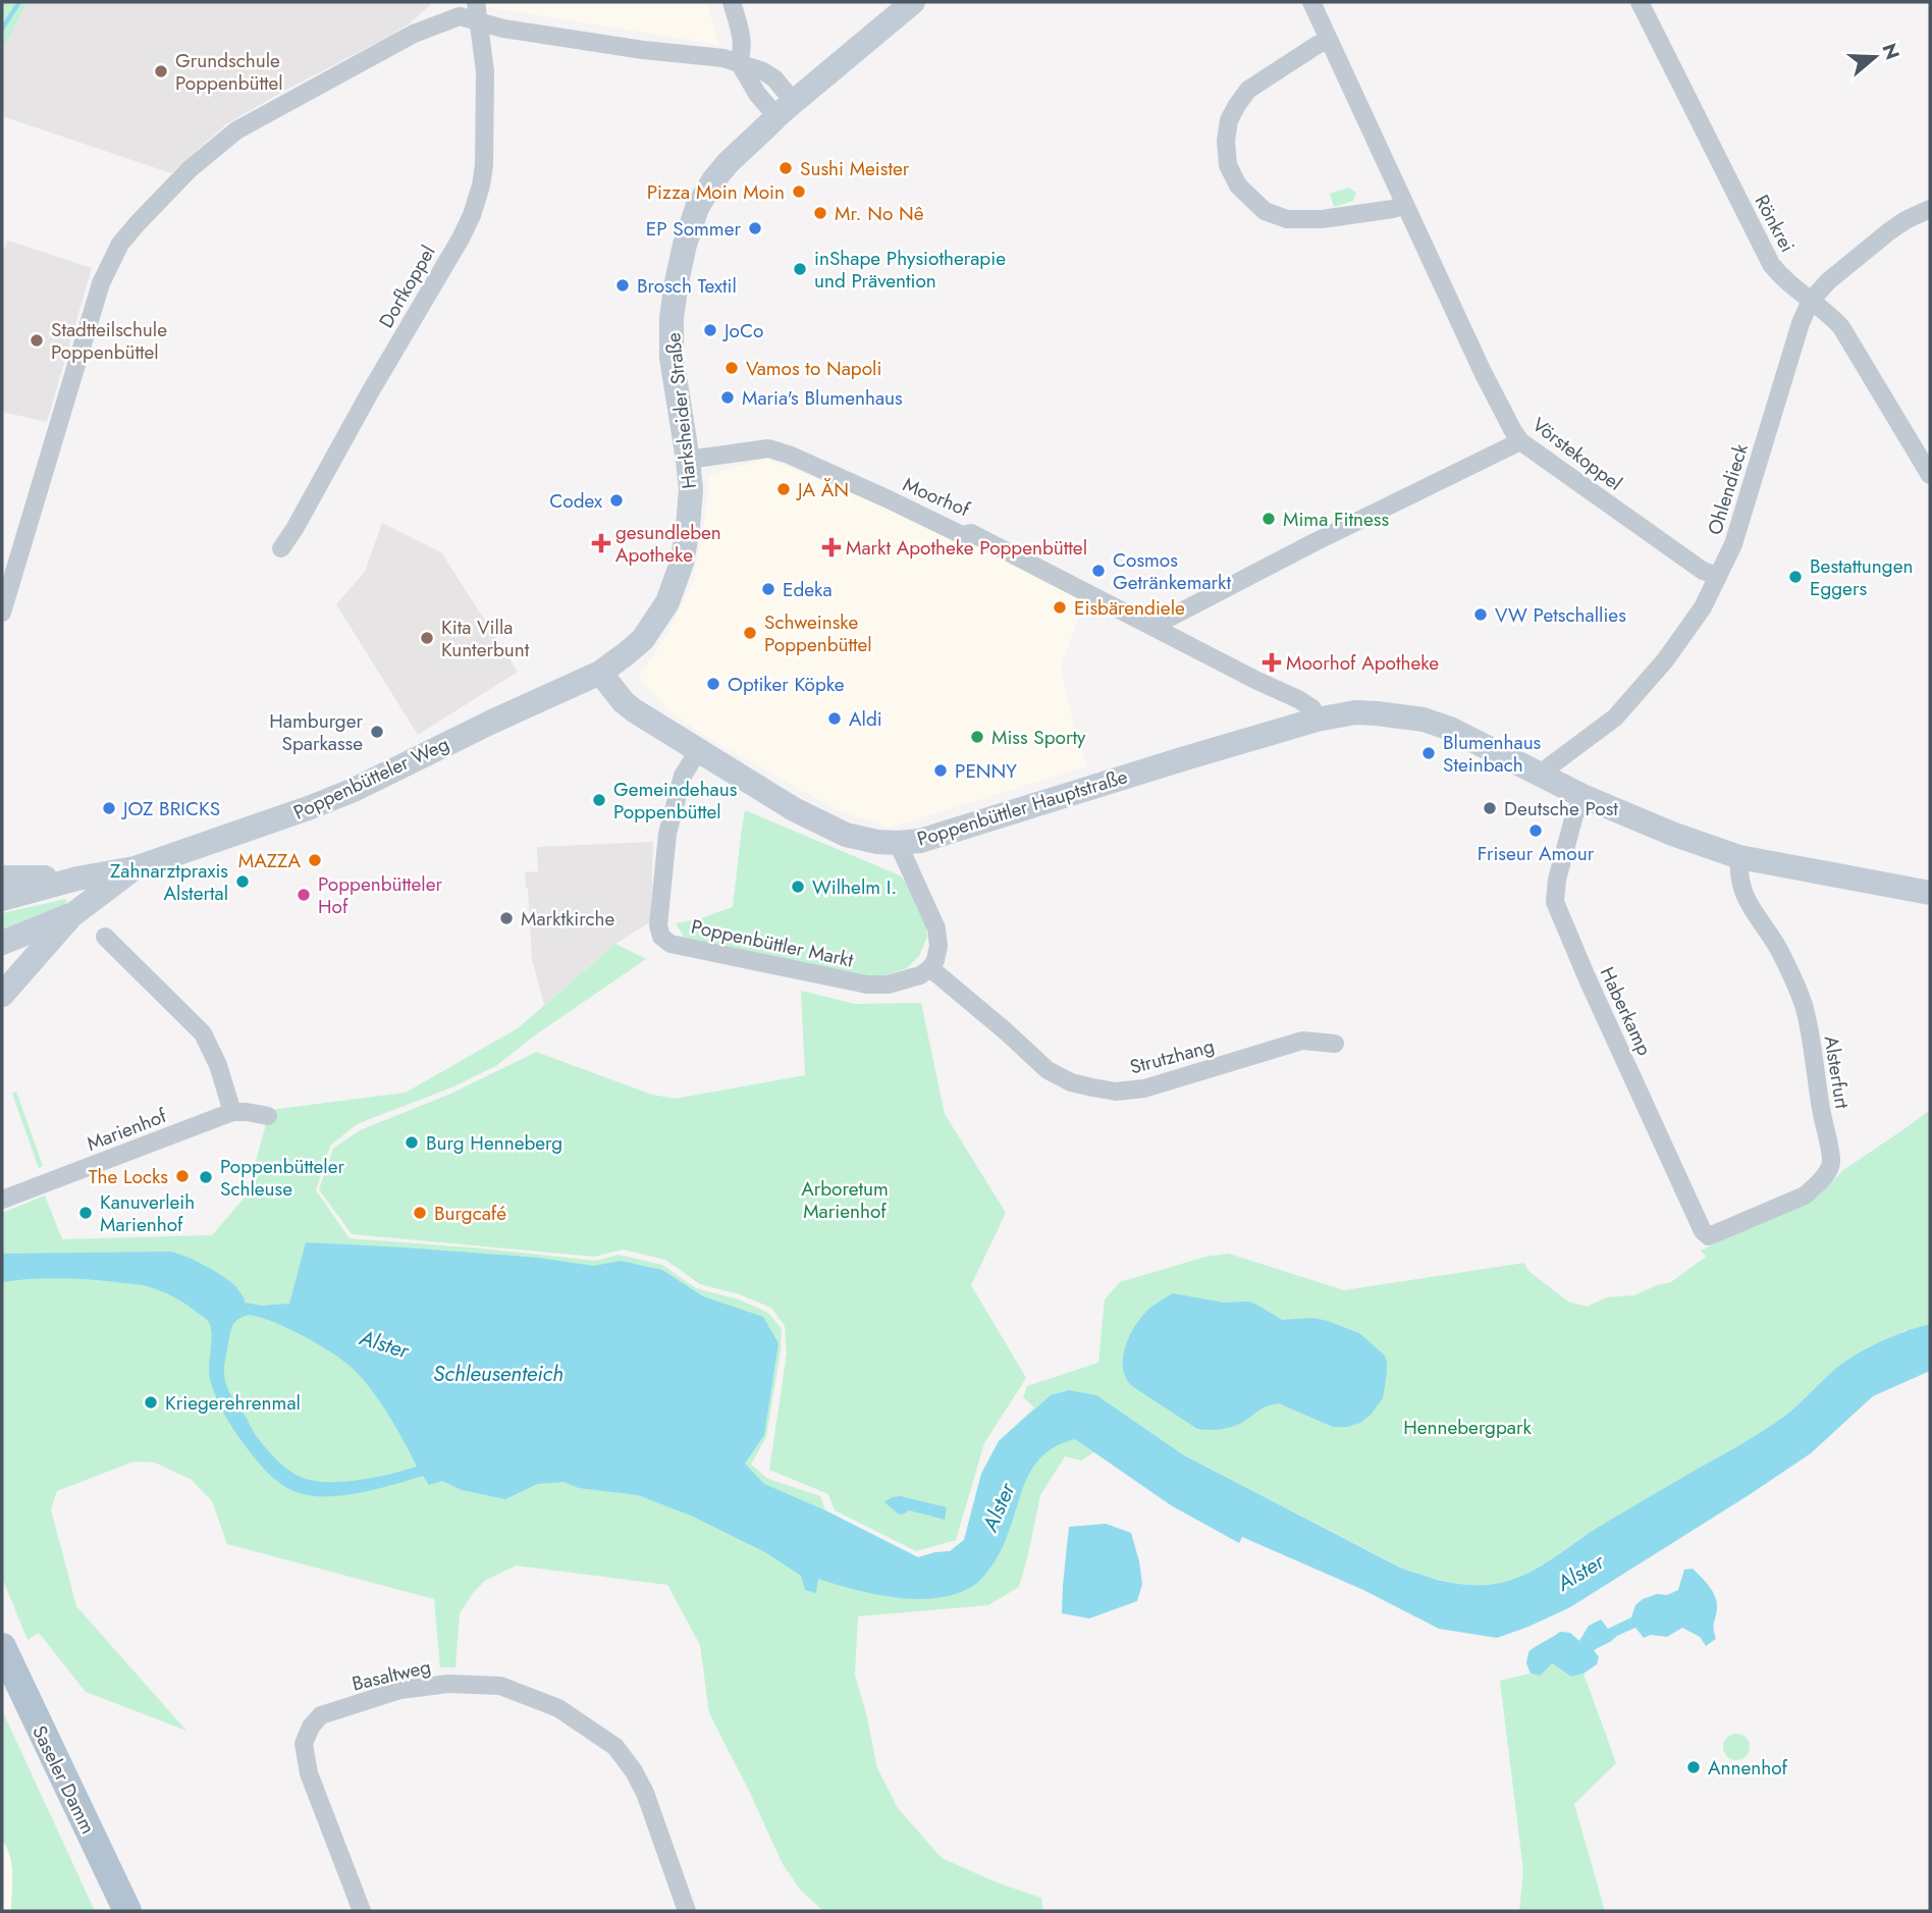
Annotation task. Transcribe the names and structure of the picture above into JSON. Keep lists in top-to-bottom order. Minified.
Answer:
{"streets":{"main road":["Harksheider Straße","Poppenbütteler Weg","Poppenbüttler Hauptstraße","Saseler Damm"],"street":["Rönkrei","Dorfkoppel","Vörstekoppel","Ohlendieck","Moorhof","Poppenbüttler Markt","Haberkamp","Strutzhang","Alsterfurt","Marienhof","Basaltweg"]},"crossings":[["Rönkrei","Ohlendieck"],["Harksheider Straße","Moorhof"],["Harksheider Straße","Poppenbütteler Weg"],["Harksheider Straße","Poppenbüttler Hauptstraße"],["Vörstekoppel","Ohlendieck"],["Ohlendieck","Poppenbüttler Hauptstraße"],["Moorhof","Poppenbüttler Hauptstraße"],["Poppenbütteler Weg","Poppenbüttler Hauptstraße"],["Poppenbüttler Hauptstraße","Poppenbüttler Markt"],["Poppenbüttler Hauptstraße","Haberkamp"],["Poppenbüttler Hauptstraße","Alsterfurt"],["Poppenbüttler Markt","Strutzhang"],["Haberkamp","Alsterfurt"]],"water":["Alster","Schleusenteich"],"parks":["Arboretum Marienhof","Hennebergpark"],"places":{"other":["Grundschule Poppenbüttel","Sushi Meister","Pizza Moin Moin","Mr. No Nê","EP Sommer","inShape Physiotherapie und Prävention","Brosch Textil","JoCo","Stadtteilschule Poppenbüttel","Vamos to Napoli","Maria's Blumenhaus","JA ĂN","Codex","Mima Fitness","Cosmos Getränkemarkt","Bestattungen Eggers","Edeka","Eisbärendiele","VW Petschallies","Schweinske Poppenbüttel","Kita Villa Kunterbunt","Optiker Köpke","Aldi","Hamburger Sparkasse","Miss Sporty","Blumenhaus Steinbach","PENNY","Gemeindehaus Poppenbüttel","JOZ BRICKS","Deutsche Post","Friseur Amour","MAZZA","Zahnarztpraxis Alstertal","Wilhelm I.","Poppenbütteler Hof","Marktkirche","Burg Henneberg","The Locks","Poppenbütteler Schleuse","Kanuverleih Marienhof","Burgcafé","Kriegerehrenmal","Annenhof"],"health":["gesundleben Apotheke","Markt Apotheke Poppenbüttel","Moorhof Apotheke"]},"north":"right"}
